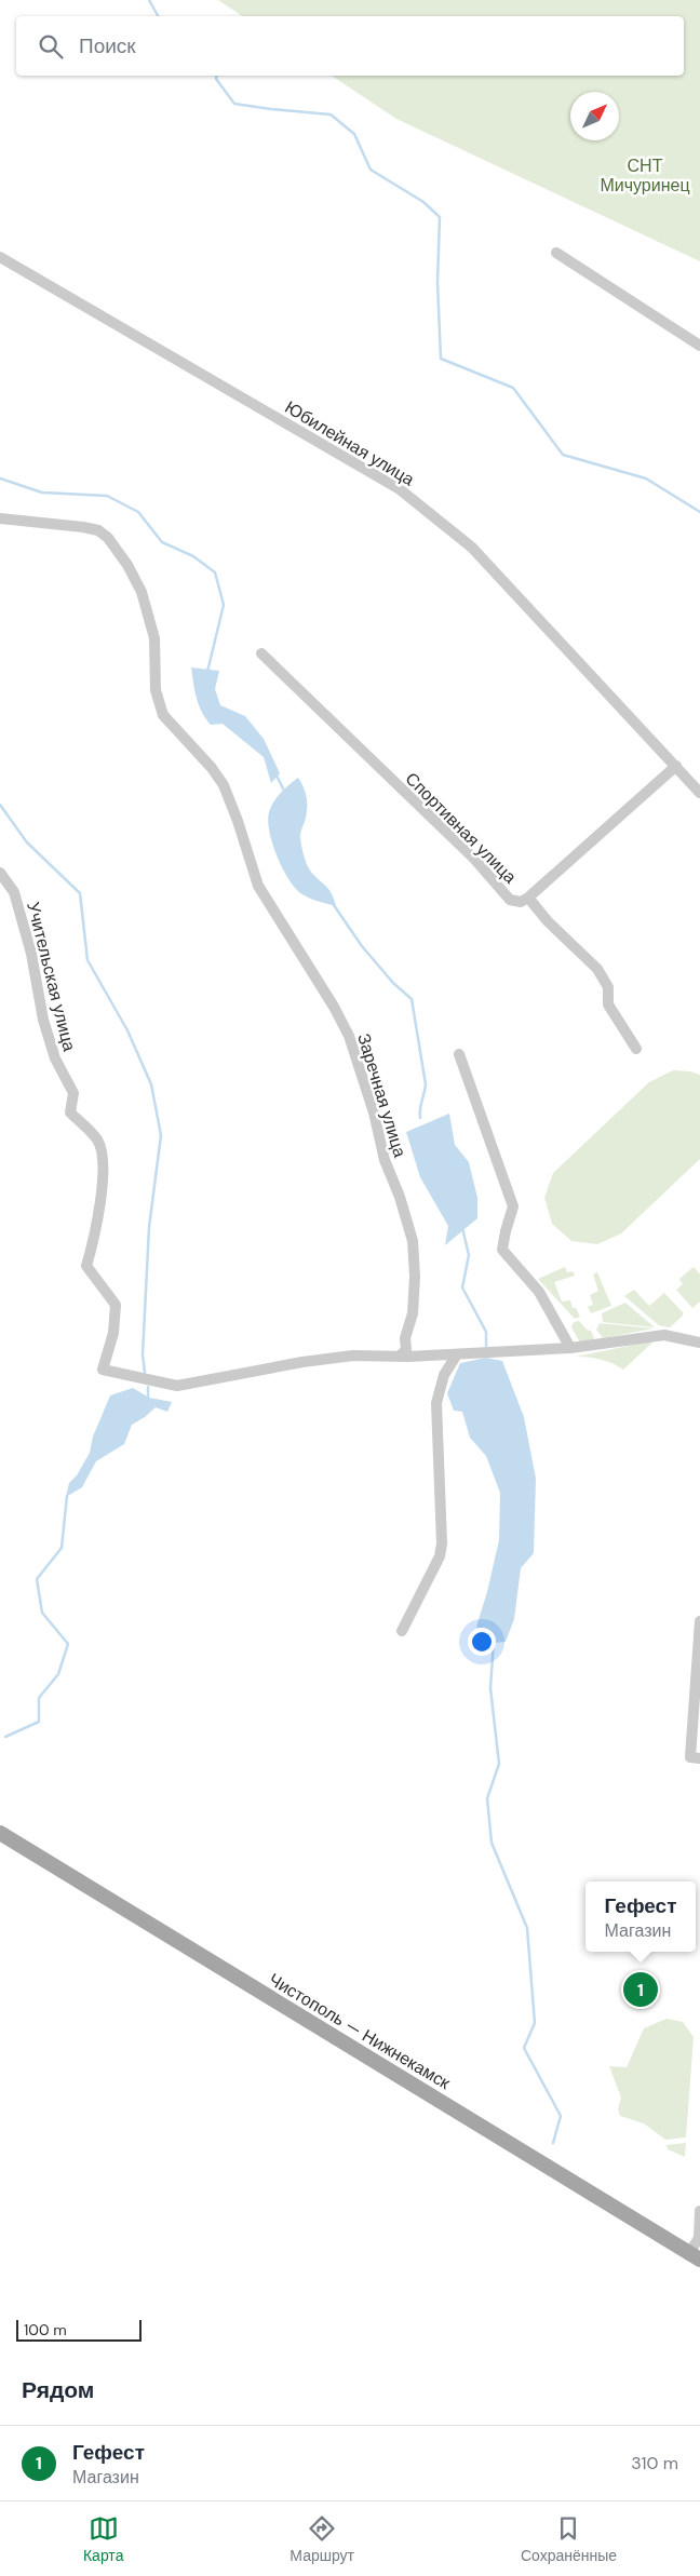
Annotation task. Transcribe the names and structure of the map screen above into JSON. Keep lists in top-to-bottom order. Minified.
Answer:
{"streets":{"main road":["Чистополь — Нижнекамск"],"street":["Юбилейная улица","Спортивная улица","Учительская улица","Заречная улица"]},"crossings":[["Учительская улица","Заречная улица"]],"parks":["СНТ Мичуринец"],"scale_bar":"100 m","north":"top right","page":{"search":"Поиск","popup":["Гефест","Магазин"],"pins":"1","scale":"100 m","heading":"Рядом","list":[{"mark":"1","name":"Гефест","note":"Магазин","value":"310 m"}],"nav":["Карта","Маршрут","Сохранённые"]}}
